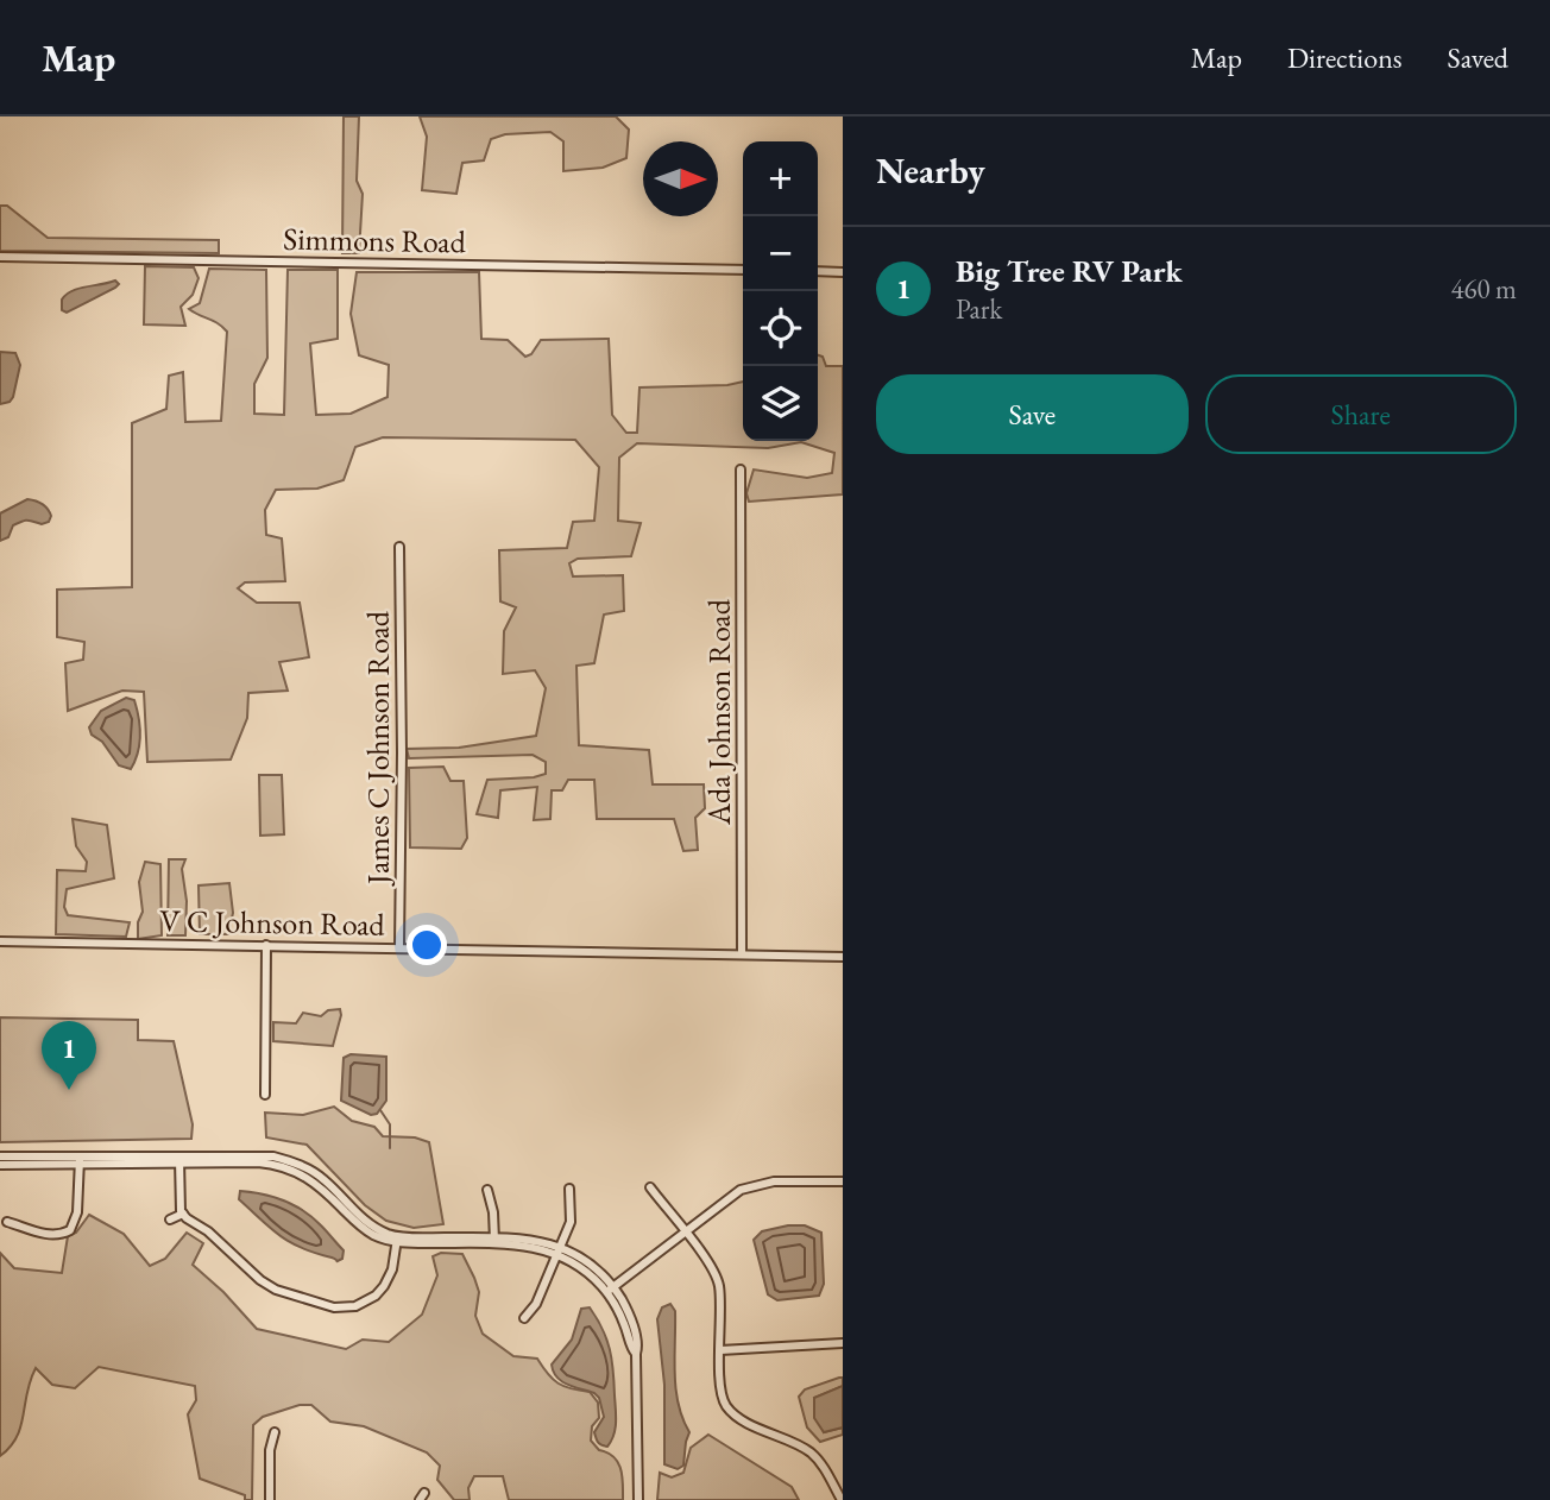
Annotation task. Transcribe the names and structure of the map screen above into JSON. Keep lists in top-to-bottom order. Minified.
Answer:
{"streets":{"street":["Simmons Road","Ada Johnson Road","James C Johnson Road","V C Johnson Road"]},"crossings":[["Ada Johnson Road","V C Johnson Road"],["James C Johnson Road","V C Johnson Road"]],"north":"right","page":{"header":"Map","nav":["Map","Directions","Saved"],"heading":"Nearby","map_buttons":["+","−"],"list":[{"mark":"1","name":"Big Tree RV Park","note":"Park","value":"460 m"}],"buttons":["Save","Share"],"pins":"1"}}
